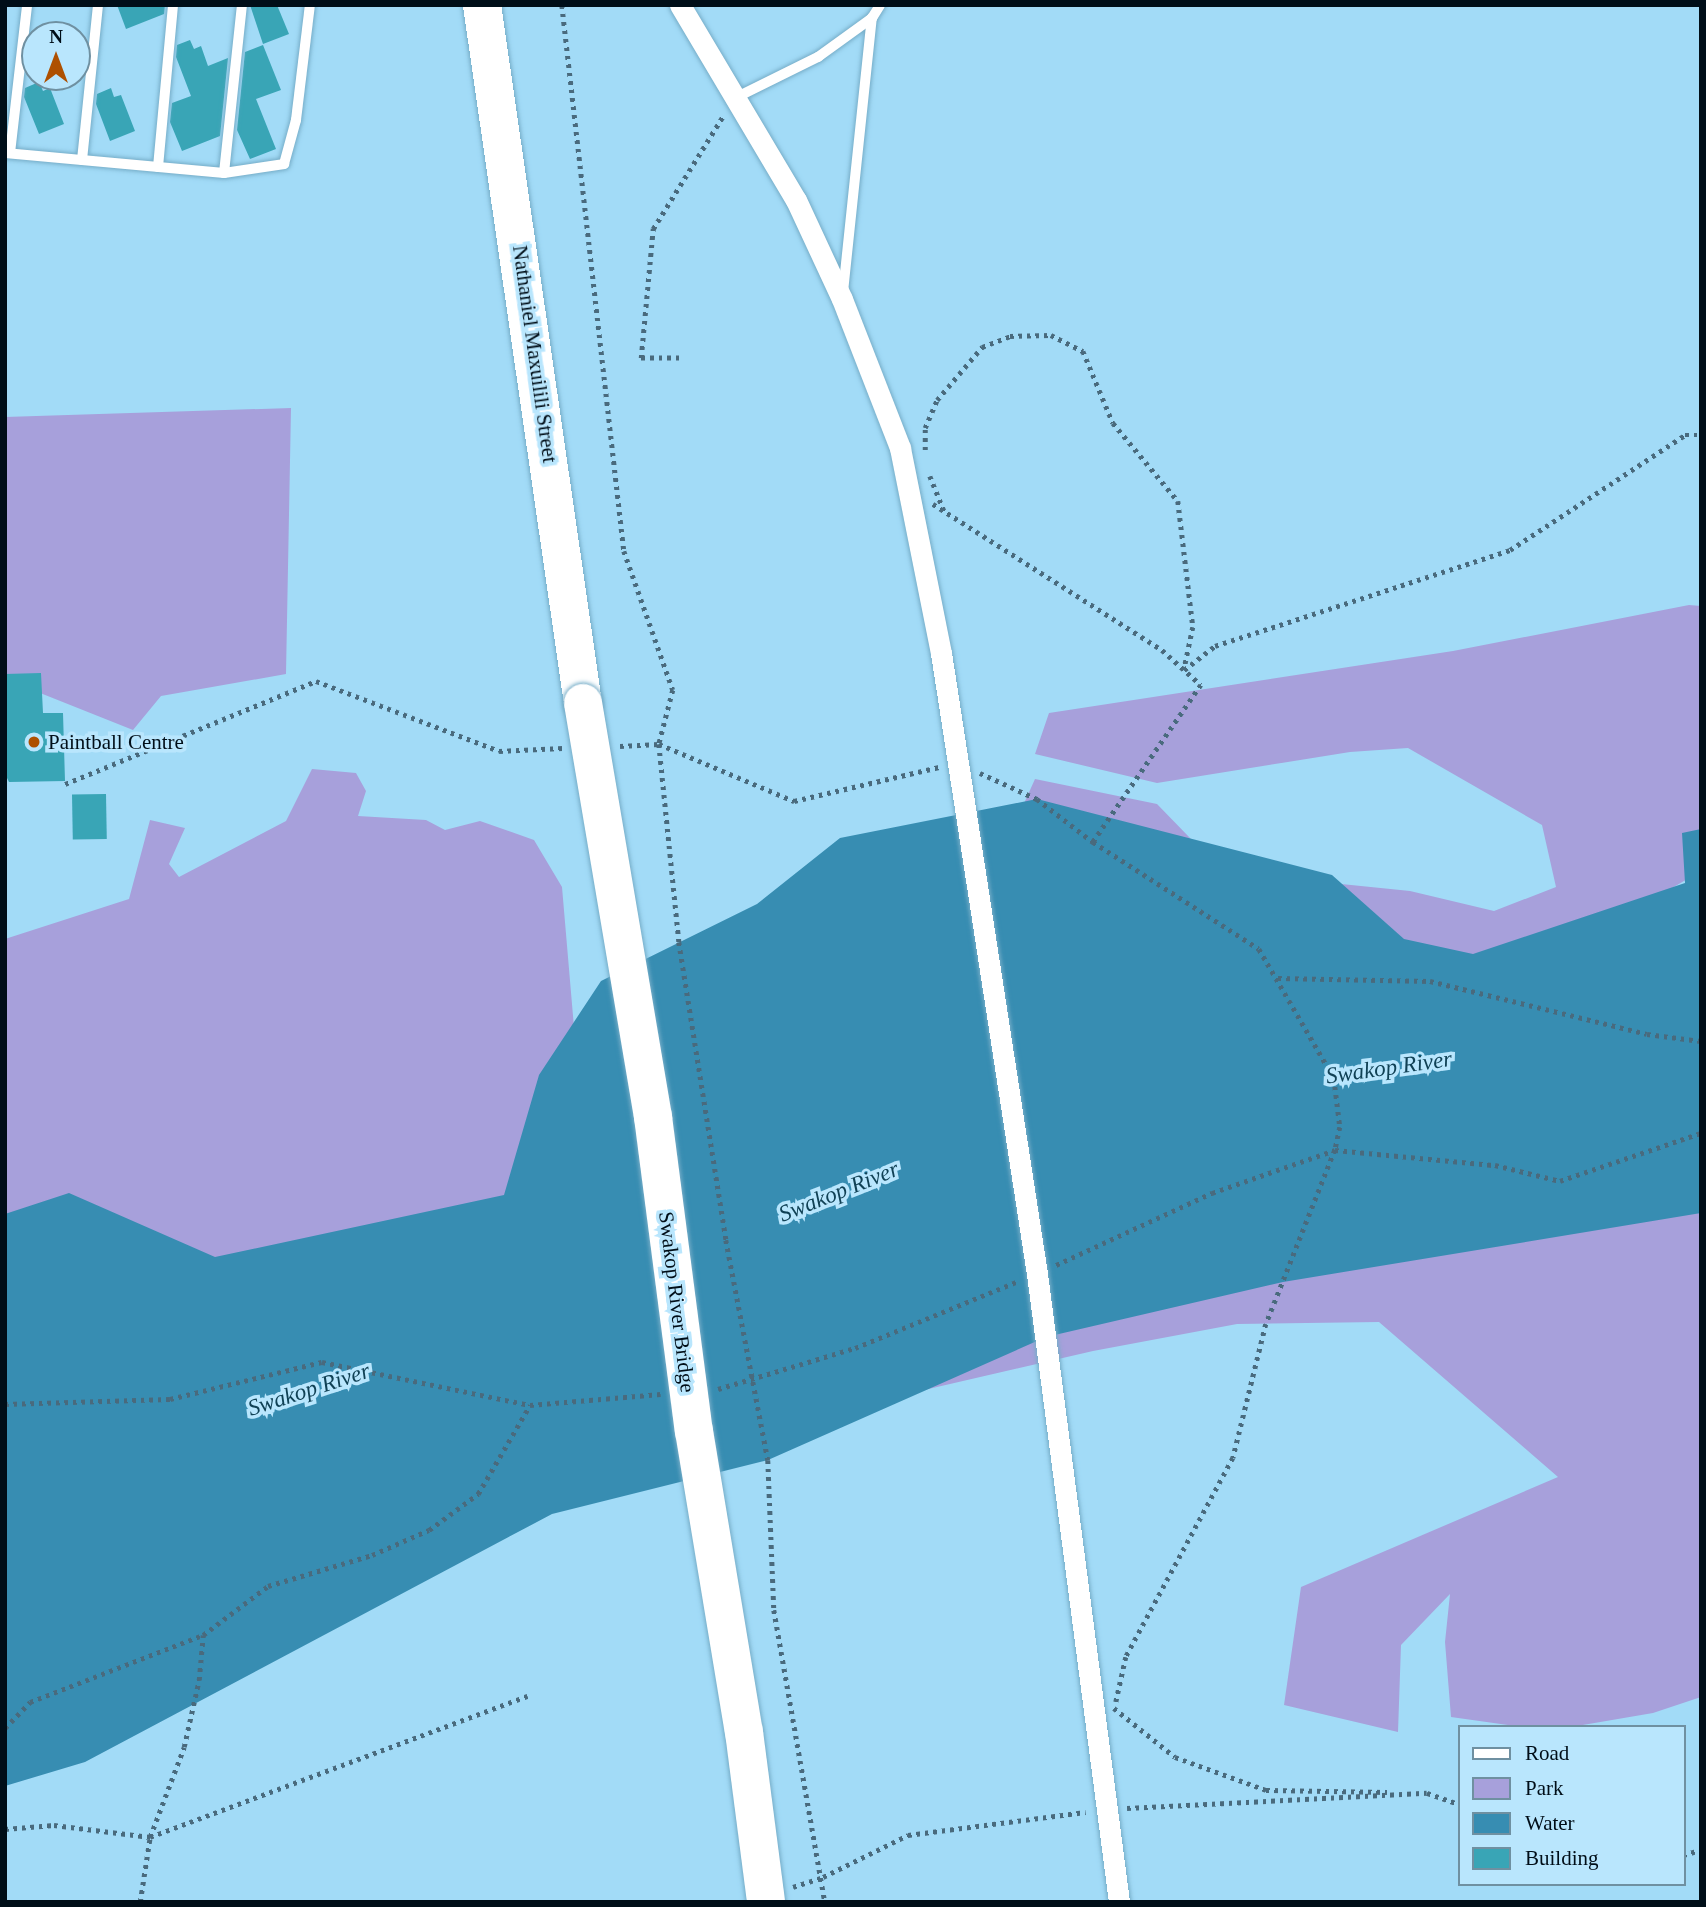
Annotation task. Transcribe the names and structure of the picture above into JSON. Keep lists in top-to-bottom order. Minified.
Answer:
{"streets":{"highway":["Nathaniel Maxuilili Street","Swakop River Bridge"]},"crossings":[["Nathaniel Maxuilili Street","Swakop River Bridge"]],"water":["Swakop River"],"places":["Paintball Centre"],"legend":["Road","Park","Water","Building"],"north":"top"}
